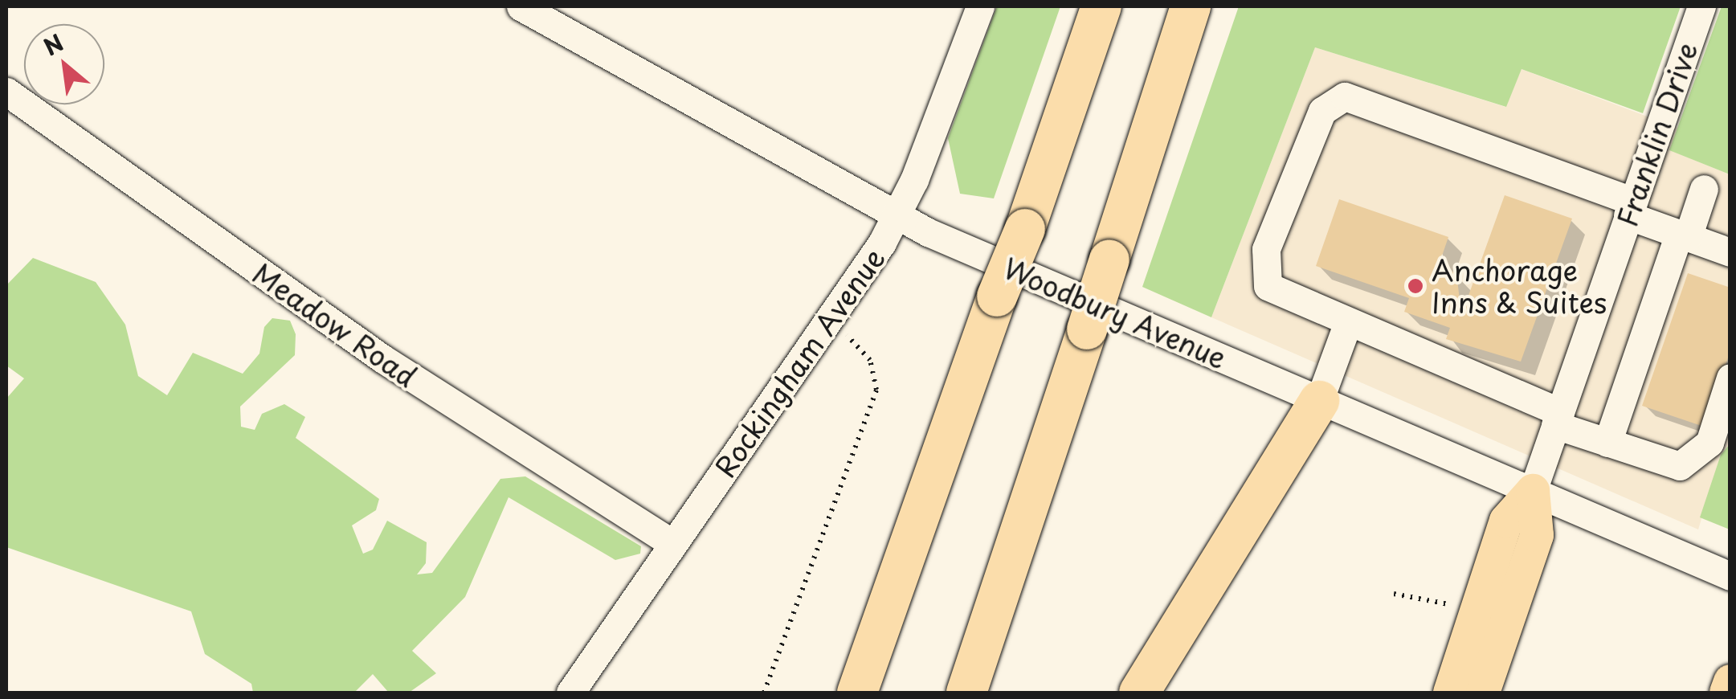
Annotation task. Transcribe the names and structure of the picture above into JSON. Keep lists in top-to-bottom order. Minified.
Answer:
{"streets":{"street":["Franklin Drive","Woodbury Avenue","Meadow Road","Rockingham Avenue"]},"crossings":[["Franklin Drive","Woodbury Avenue"],["Woodbury Avenue","Rockingham Avenue"],["Meadow Road","Rockingham Avenue"]],"places":["Anchorage Inns & Suites"],"north":"top left"}
